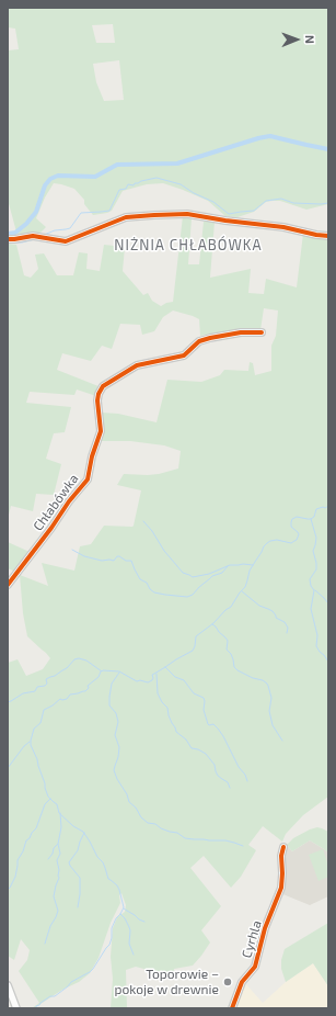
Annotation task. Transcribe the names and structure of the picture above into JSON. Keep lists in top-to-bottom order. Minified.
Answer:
{"streets":{"street":["Chłabówka","Cyrhla"]},"districts":["NIŻNIA CHŁABÓWKA"],"places":["Toporowie – pokoje w drewnie"],"north":"right"}
